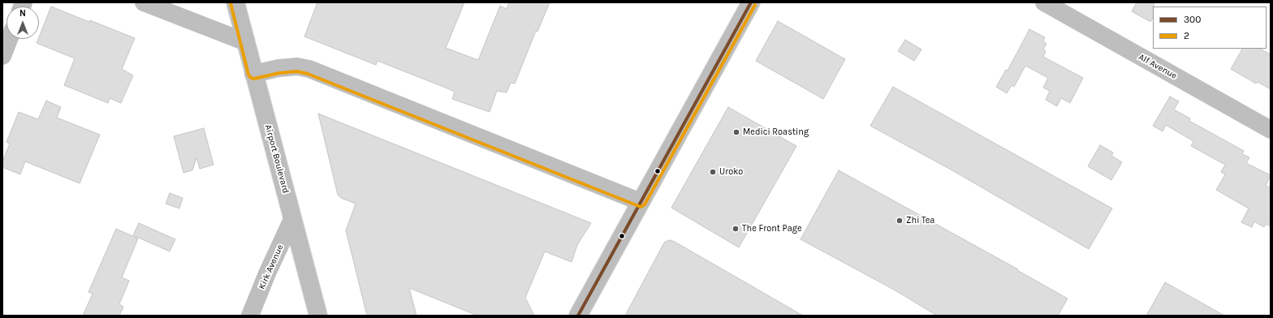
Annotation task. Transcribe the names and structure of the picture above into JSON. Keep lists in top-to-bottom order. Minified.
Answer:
{"streets":{"main road":["Airport Boulevard"],"street":["Alf Avenue","Kirk Avenue"]},"crossings":[["Airport Boulevard","Kirk Avenue"]],"places":["Medici Roasting","Uroko","Zhi Tea","The Front Page"],"lines":["transit line 300","transit line 2"],"legend":["300","2"],"north":"top"}
